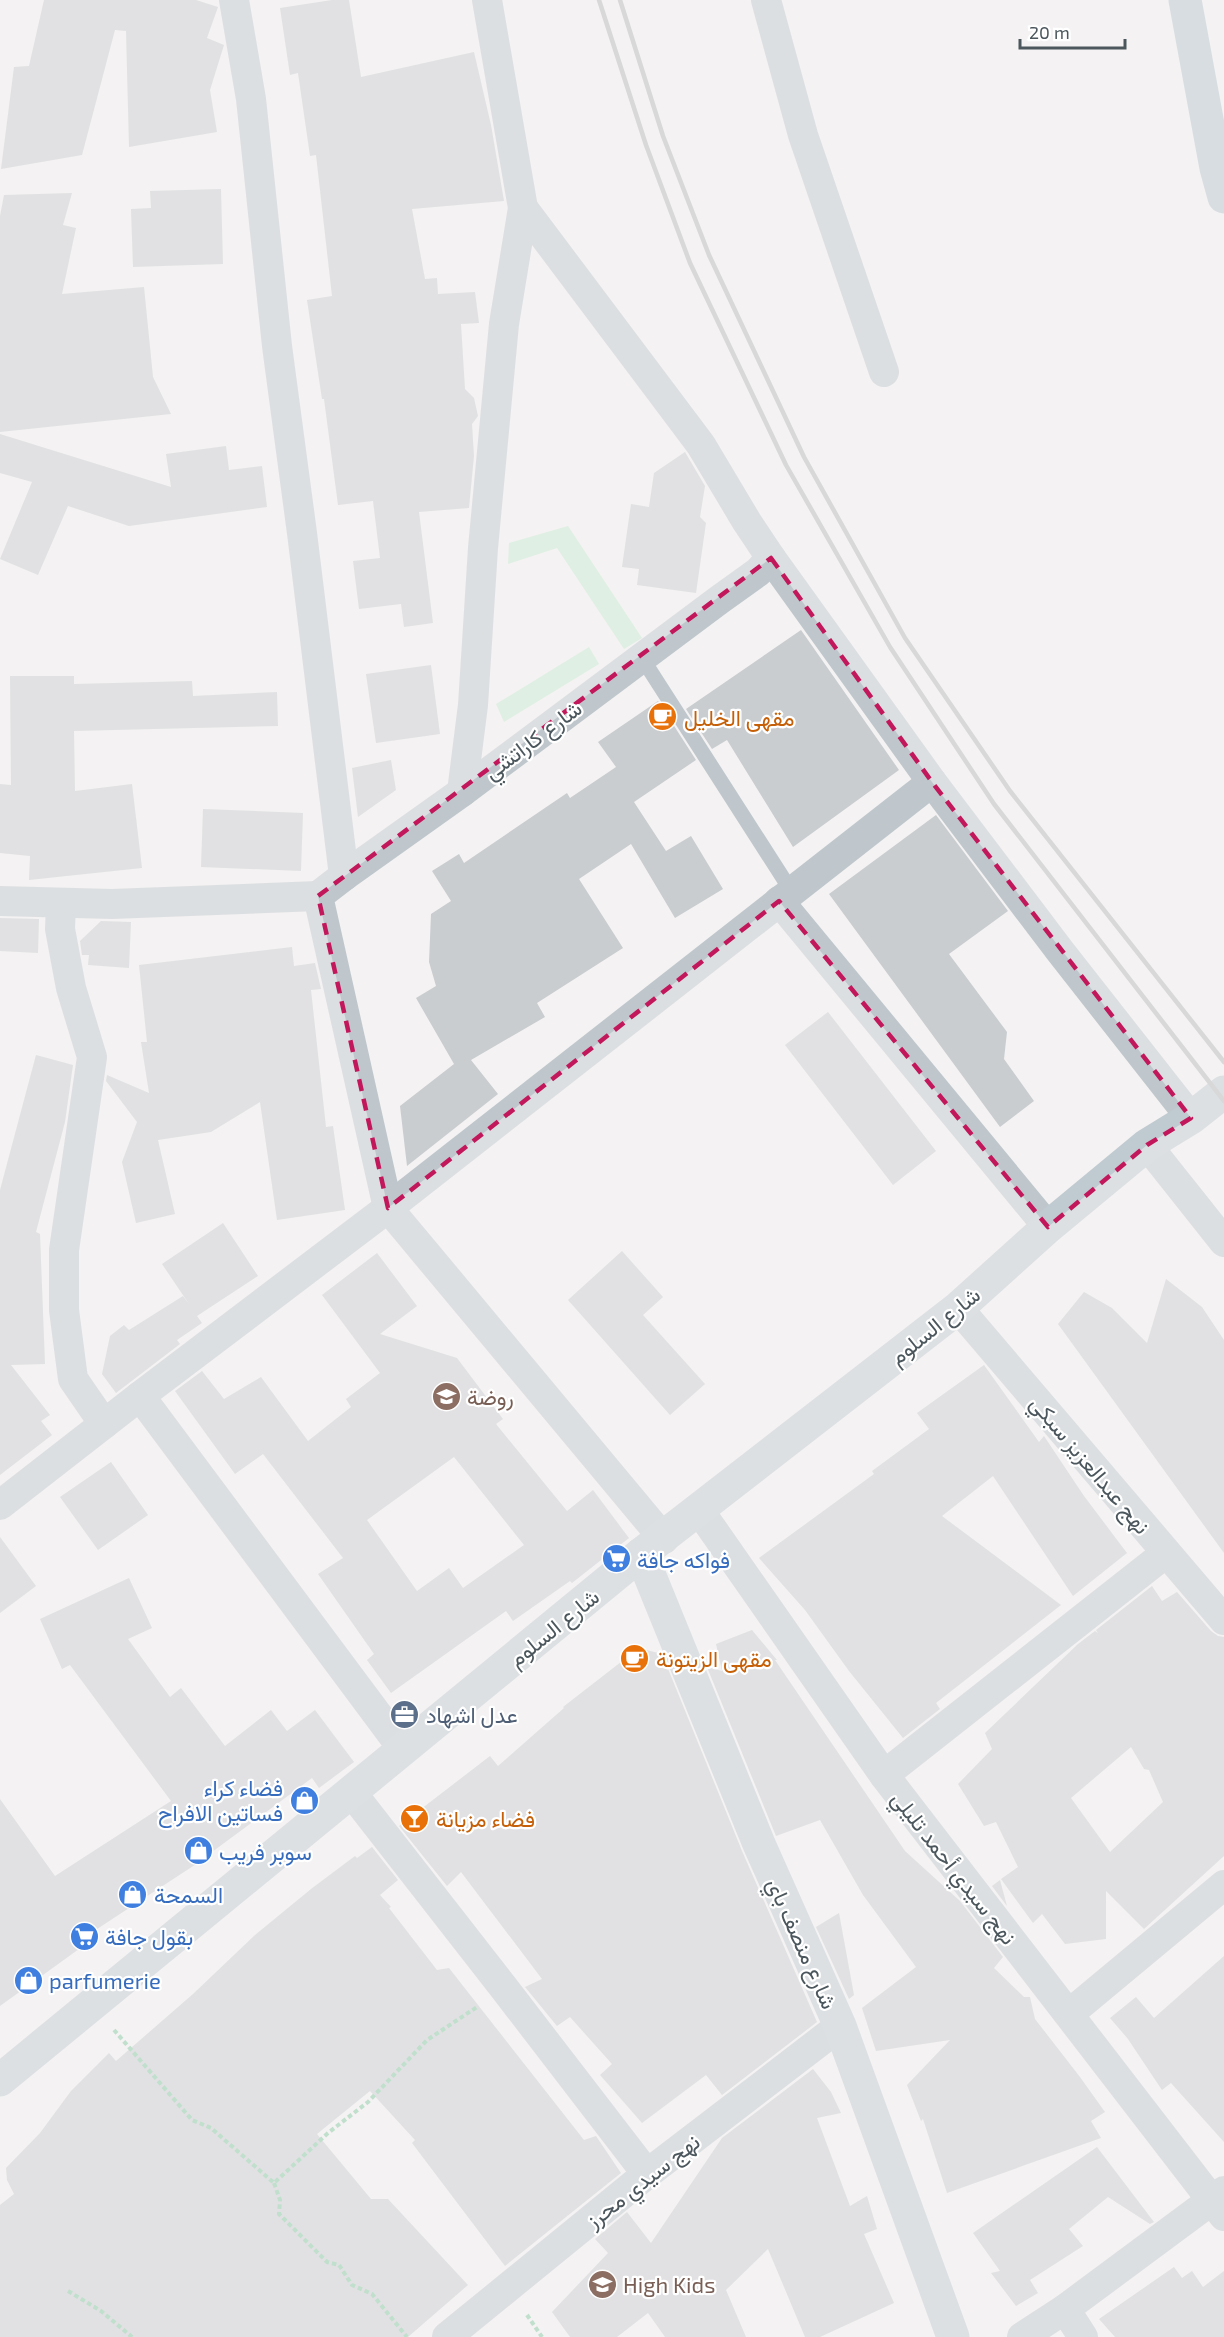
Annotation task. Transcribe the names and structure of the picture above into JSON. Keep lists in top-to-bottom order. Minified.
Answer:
{"streets":{"street":["شارع كاراتشي","شارع السلوم","نهج عبدالعزيز سبكي","نهج سيدي أحمد تليلي","شارع منصف باي","نهج سيدي محرز"]},"crossings":[["شارع السلوم","نهج عبدالعزيز سبكي"],["شارع السلوم","نهج سيدي أحمد تليلي"],["شارع السلوم","شارع منصف باي"],["شارع منصف باي","نهج سيدي محرز"]],"places":{"cafe":["مقهى الخليل","مقهى الزيتونة"],"school or university":["روضة","High Kids"],"supermarket":["فواكه جافة","بقول جافة"],"office":["عدل اشهاد"],"shop":["فضاء كراء فساتين الافراح","سوبر فريب","السمحة","parfumerie"],"bar":["فضاء مزيانة"]},"scale_bar":"20 m"}
